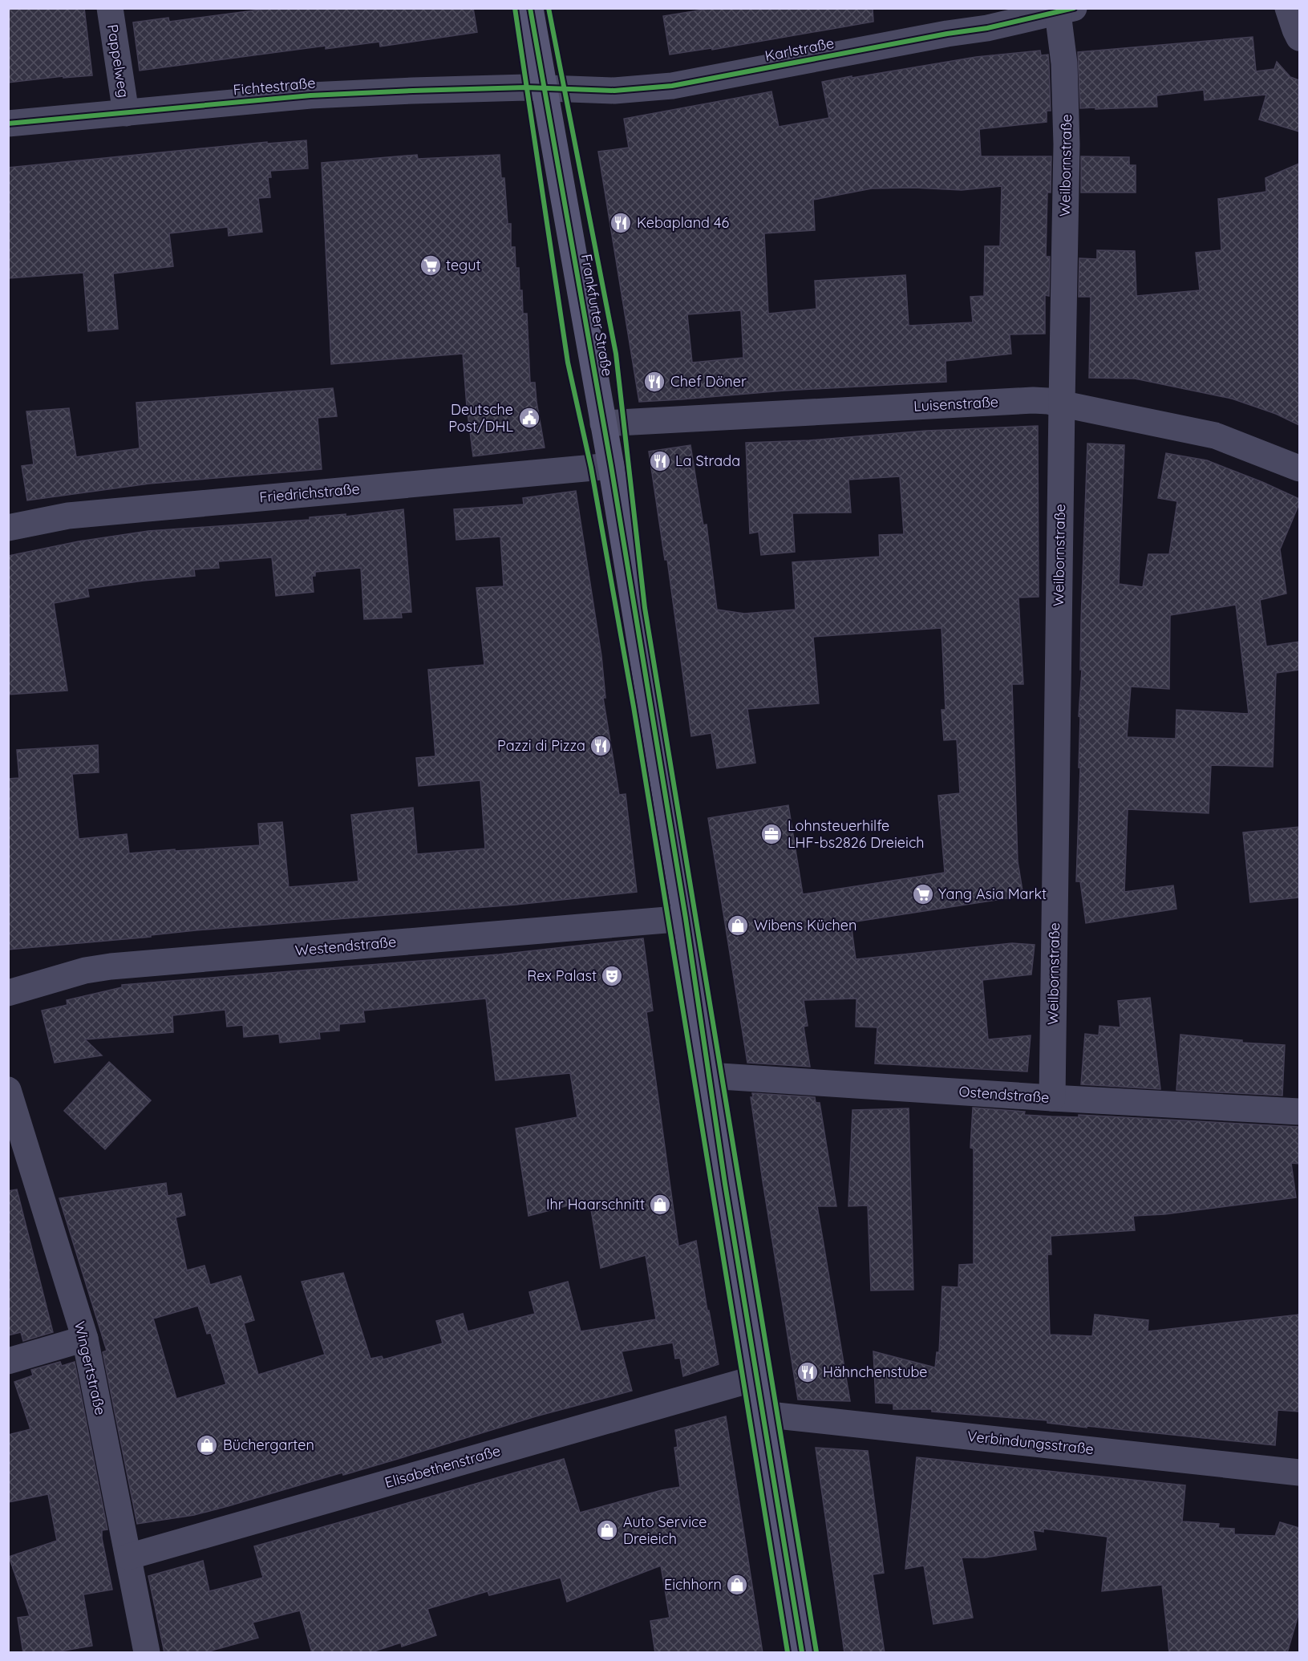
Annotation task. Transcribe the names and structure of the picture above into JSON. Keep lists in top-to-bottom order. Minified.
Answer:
{"streets":{"street":["Karlstraße","Pappelweg","Fichtestraße","Weilbornstraße","Frankfurter Straße","Luisenstraße","Friedrichstraße","Westendstraße","Ostendstraße","Wingertstraße","Verbindungsstraße","Elisabethenstraße"]},"crossings":[["Karlstraße","Fichtestraße"],["Karlstraße","Weilbornstraße"],["Karlstraße","Frankfurter Straße"],["Pappelweg","Fichtestraße"],["Fichtestraße","Frankfurter Straße"],["Weilbornstraße","Luisenstraße"],["Weilbornstraße","Ostendstraße"],["Frankfurter Straße","Luisenstraße"],["Frankfurter Straße","Friedrichstraße"],["Frankfurter Straße","Westendstraße"],["Frankfurter Straße","Ostendstraße"],["Frankfurter Straße","Verbindungsstraße"],["Frankfurter Straße","Elisabethenstraße"],["Wingertstraße","Elisabethenstraße"]],"places":{"restaurant":["Kebapland 46","Chef Döner","La Strada","Pazzi di Pizza","Hähnchenstube"],"supermarket":["tegut","Yang Asia Markt"],"public building":["Deutsche Post/DHL"],"office":["Lohnsteuerhilfe LHF-bs2826 Dreieich"],"shop":["Wibens Küchen","Ihr Haarschnitt","Büchergarten","Auto Service Dreieich","Eichhorn"],"theatre":["Rex Palast"]}}
